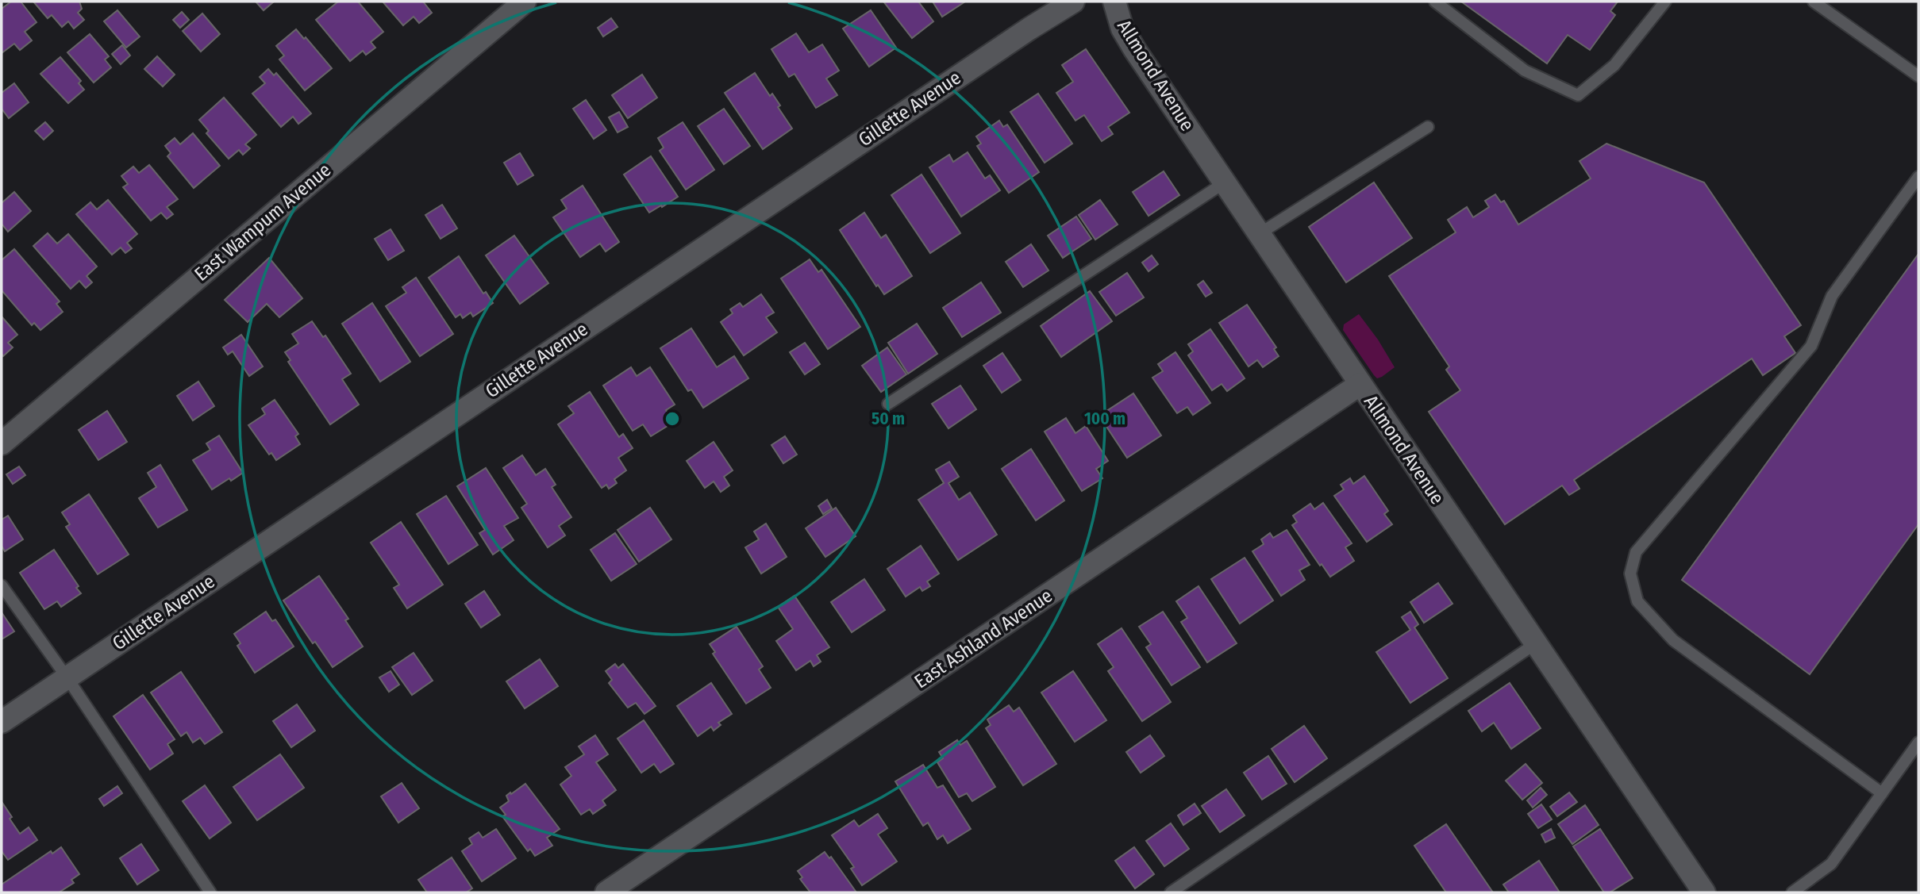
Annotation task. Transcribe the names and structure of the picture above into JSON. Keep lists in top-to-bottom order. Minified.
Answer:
{"streets":{"street":["Allmond Avenue","Gillette Avenue","East Wampum Avenue","East Ashland Avenue"]},"crossings":[["Allmond Avenue","East Ashland Avenue"]],"rings":["50 m","100 m"]}
